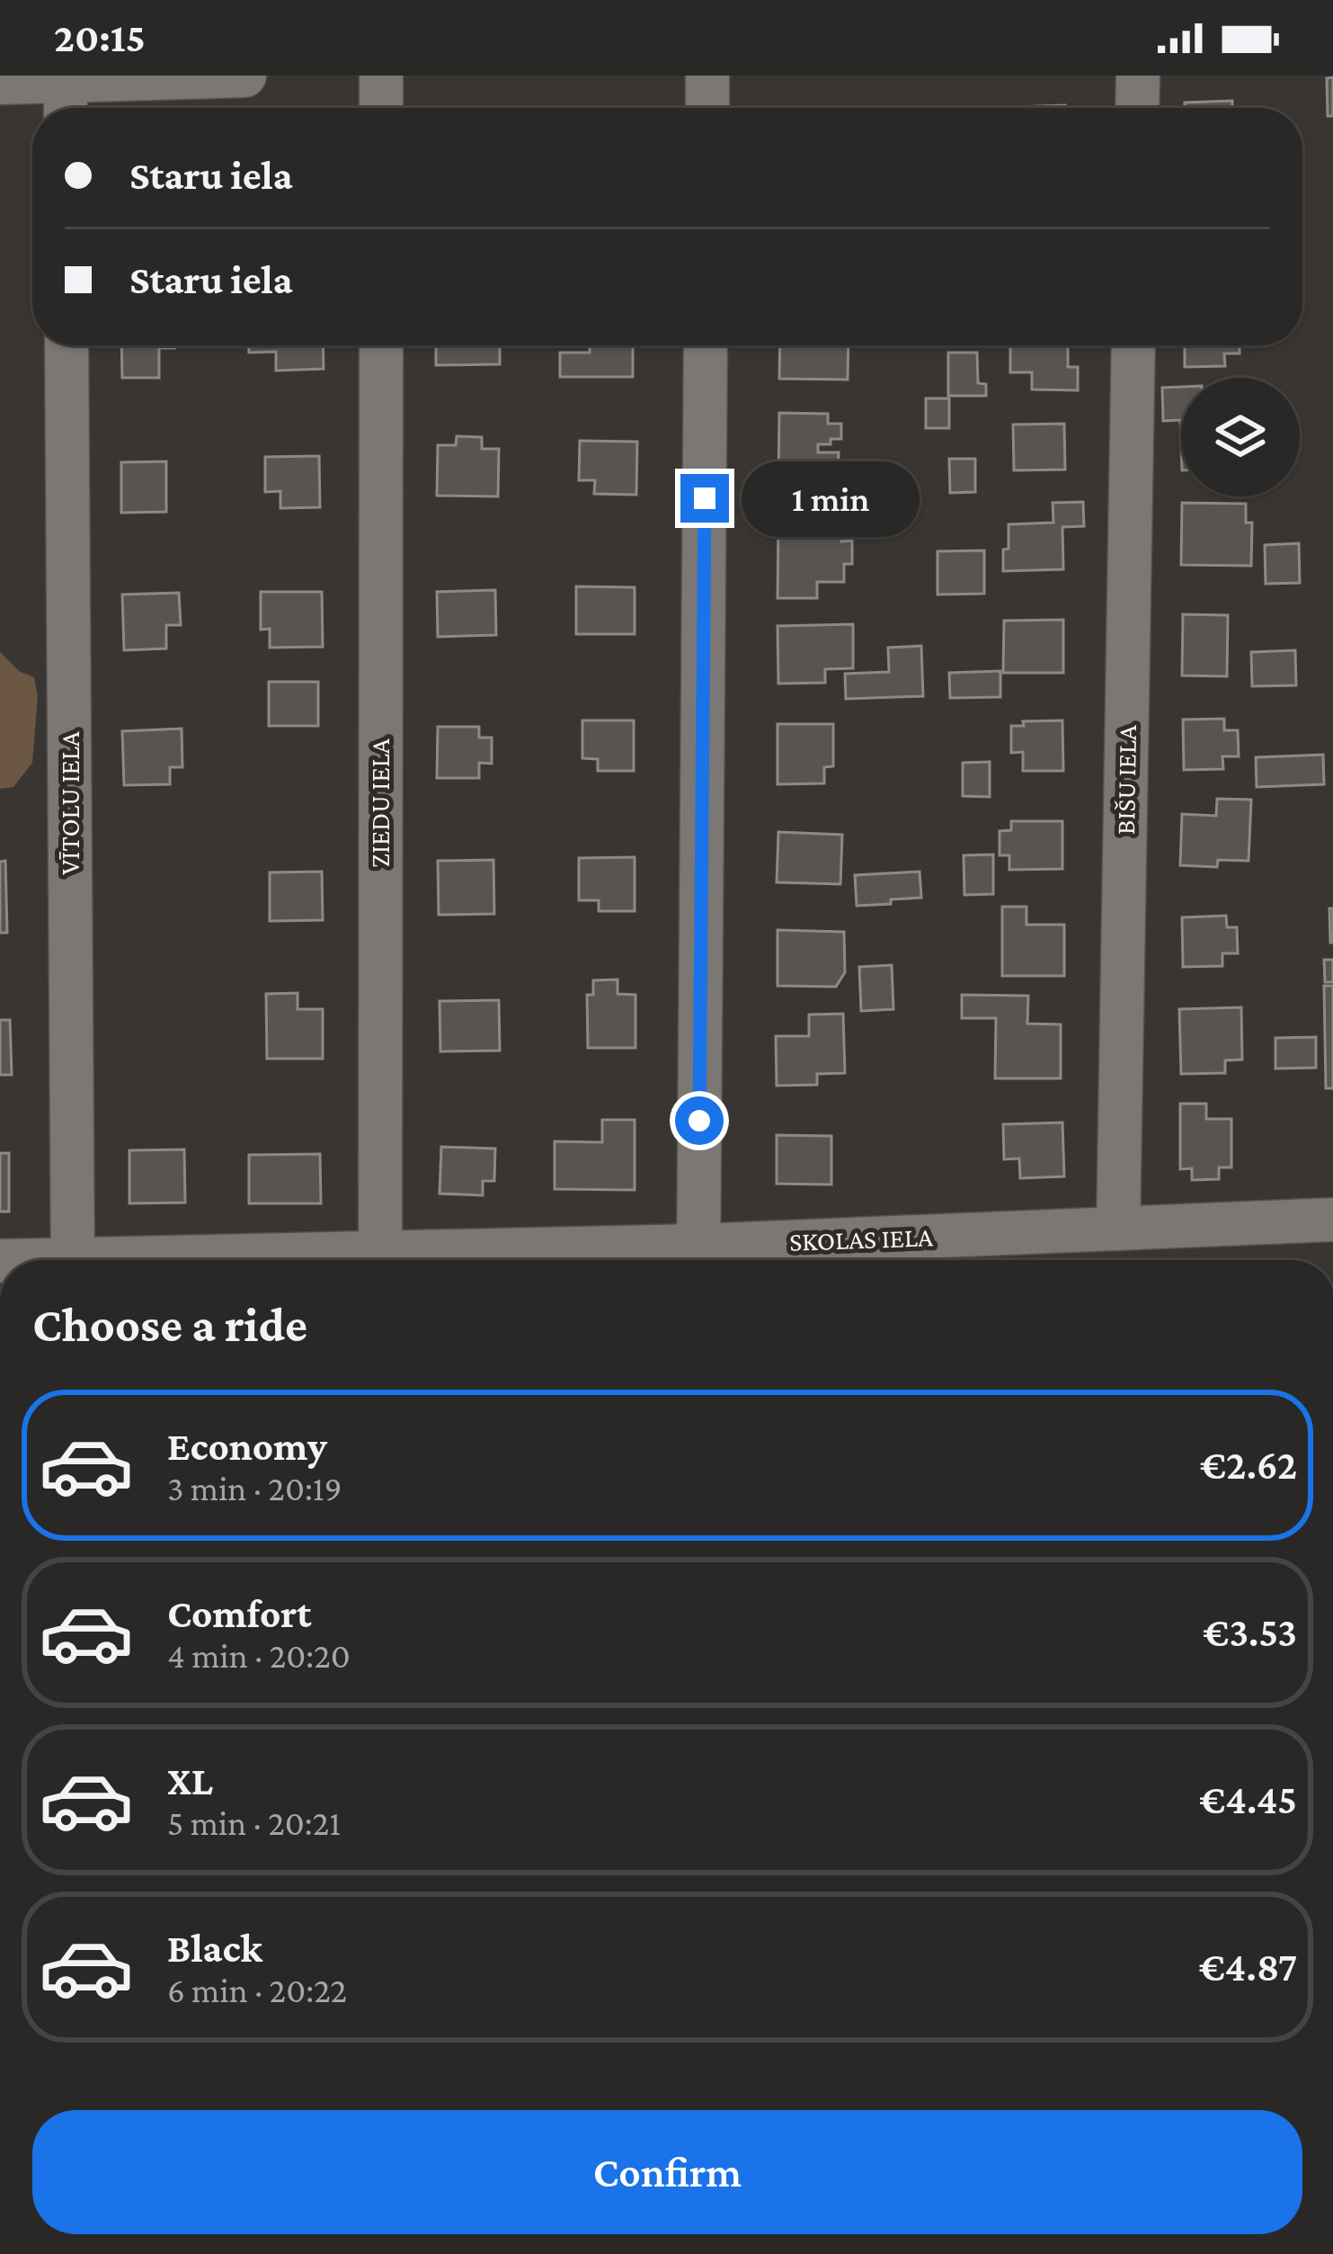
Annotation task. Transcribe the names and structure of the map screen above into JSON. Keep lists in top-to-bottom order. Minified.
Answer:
{"streets":{"street":["BIŠU IELA","VĪTOLU IELA","ZIEDU IELA","SKOLAS IELA"]},"crossings":[["BIŠU IELA","SKOLAS IELA"]],"page":{"status":"20:15","banner":["Staru iela","Staru iela"],"bubble":"1 min","heading":"Choose a ride","list":[{"name":"Economy","note":"3 min · 20:19","value":"€2.62"},{"name":"Comfort","note":"4 min · 20:20","value":"€3.53"},{"name":"XL","note":"5 min · 20:21","value":"€4.45"},{"name":"Black","note":"6 min · 20:22","value":"€4.87"}],"buttons":"Confirm"}}
